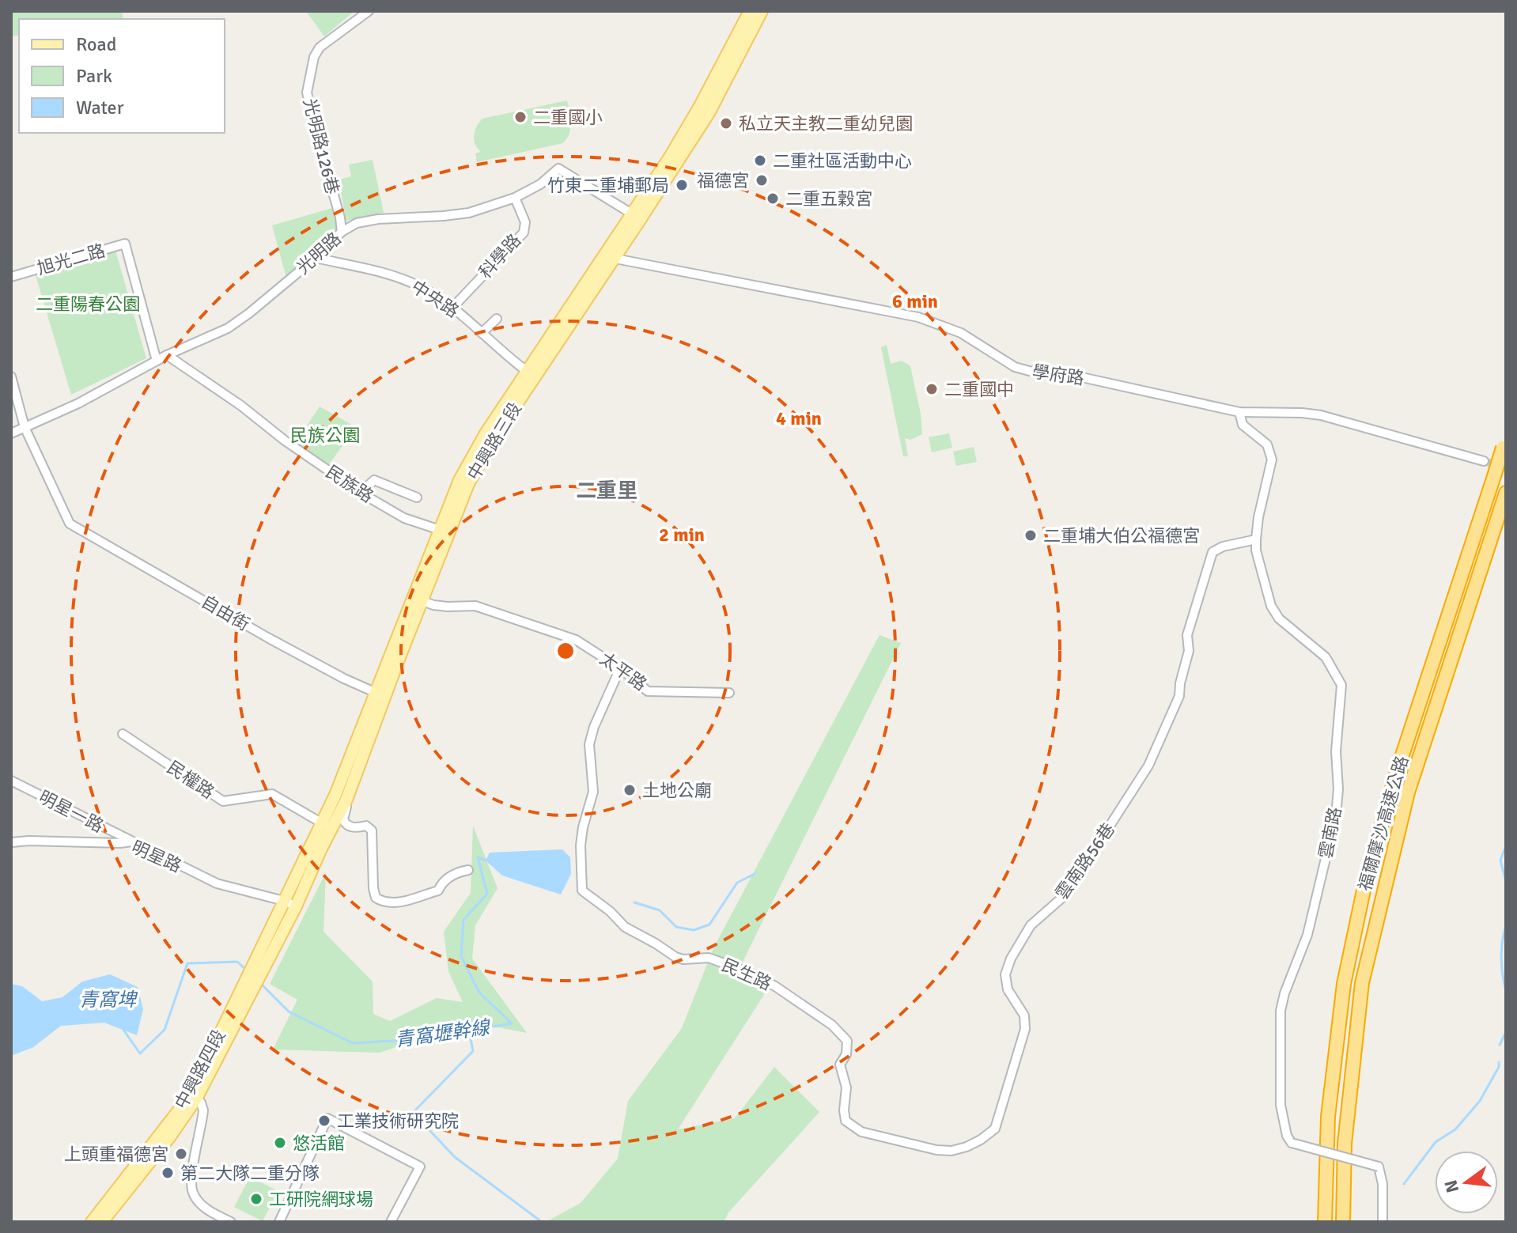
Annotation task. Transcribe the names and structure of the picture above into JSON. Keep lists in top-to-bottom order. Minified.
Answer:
{"streets":{"highway":["福爾摩沙高速公路"],"main road":["中興路三段","中興路四段"],"street":["光明路126巷","光明路","科學路","旭光二路","中央路","學府路","民族路","自由街","太平路","民權路","明星一路","雲南路","明星路","雲南路56巷","民生路"]},"crossings":[["光明路126巷","光明路"],["光明路","科學路"],["光明路","旭光二路"],["光明路","中央路"],["光明路","中興路三段"],["光明路","民族路"],["光明路","自由街"],["科學路","中央路"],["中央路","中興路三段"],["學府路","中興路三段"],["學府路","雲南路"],["中興路三段","民族路"],["中興路三段","自由街"],["中興路三段","太平路"],["中興路三段","民權路"],["中興路三段","明星路"],["中興路三段","中興路四段"],["太平路","民生路"],["明星一路","明星路"],["雲南路","雲南路56巷"],["明星路","中興路四段"],["雲南路56巷","民生路"]],"districts":["二重里"],"water":["青窩埤","青窩壢幹線"],"parks":["二重陽春公園","民族公園"],"places":["二重國小","私立天主教二重幼兒園","二重社區活動中心","福德宮","竹東二重埔郵局","二重五穀宮","二重國中","二重埔大伯公福德宮","土地公廟","工業技術研究院","悠活館","上頭重福德宮","第二大隊二重分隊","工研院網球場"],"legend":["Road","Park","Water"],"north":"left","rings":["6 min","4 min","2 min"]}
